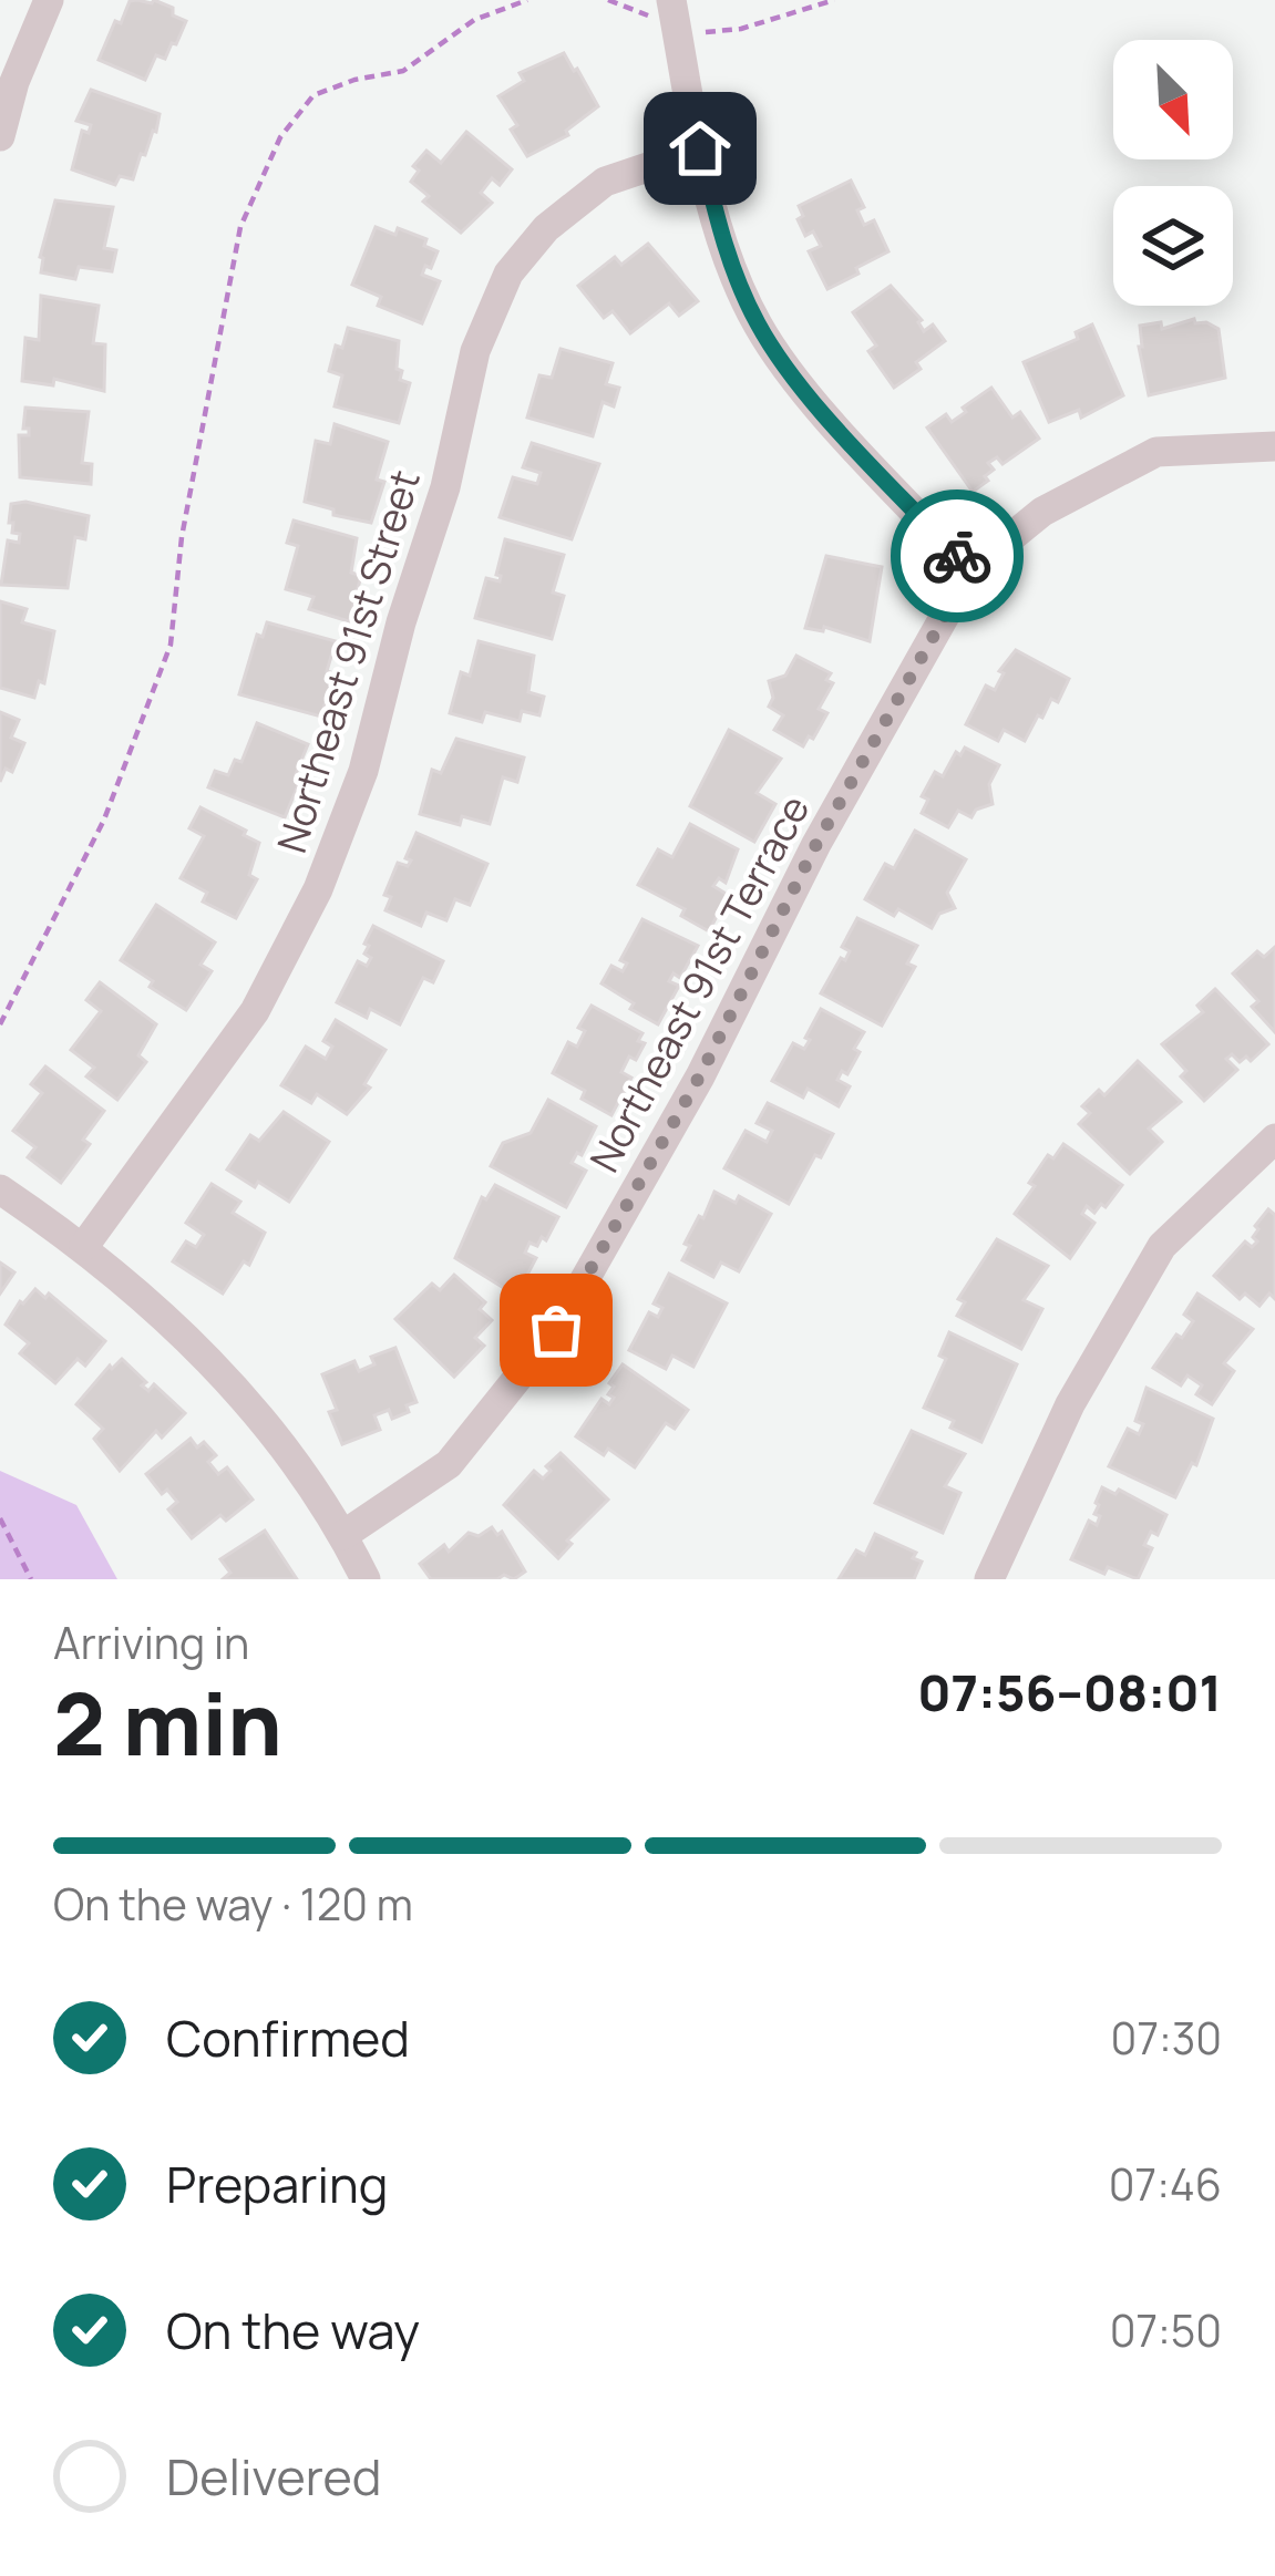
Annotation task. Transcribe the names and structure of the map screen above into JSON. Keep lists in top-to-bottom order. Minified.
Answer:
{"streets":{"street":["Northeast 91st Street","Northeast 91st Terrace"]},"north":"bottom right","page":{"heading":["2 min","Arriving in","07:56–08:01"],"bar":"On the way · 120 m","list":[["Confirmed","07:30"],["Preparing","07:46"],["On the way","07:50"],"Delivered"]}}
